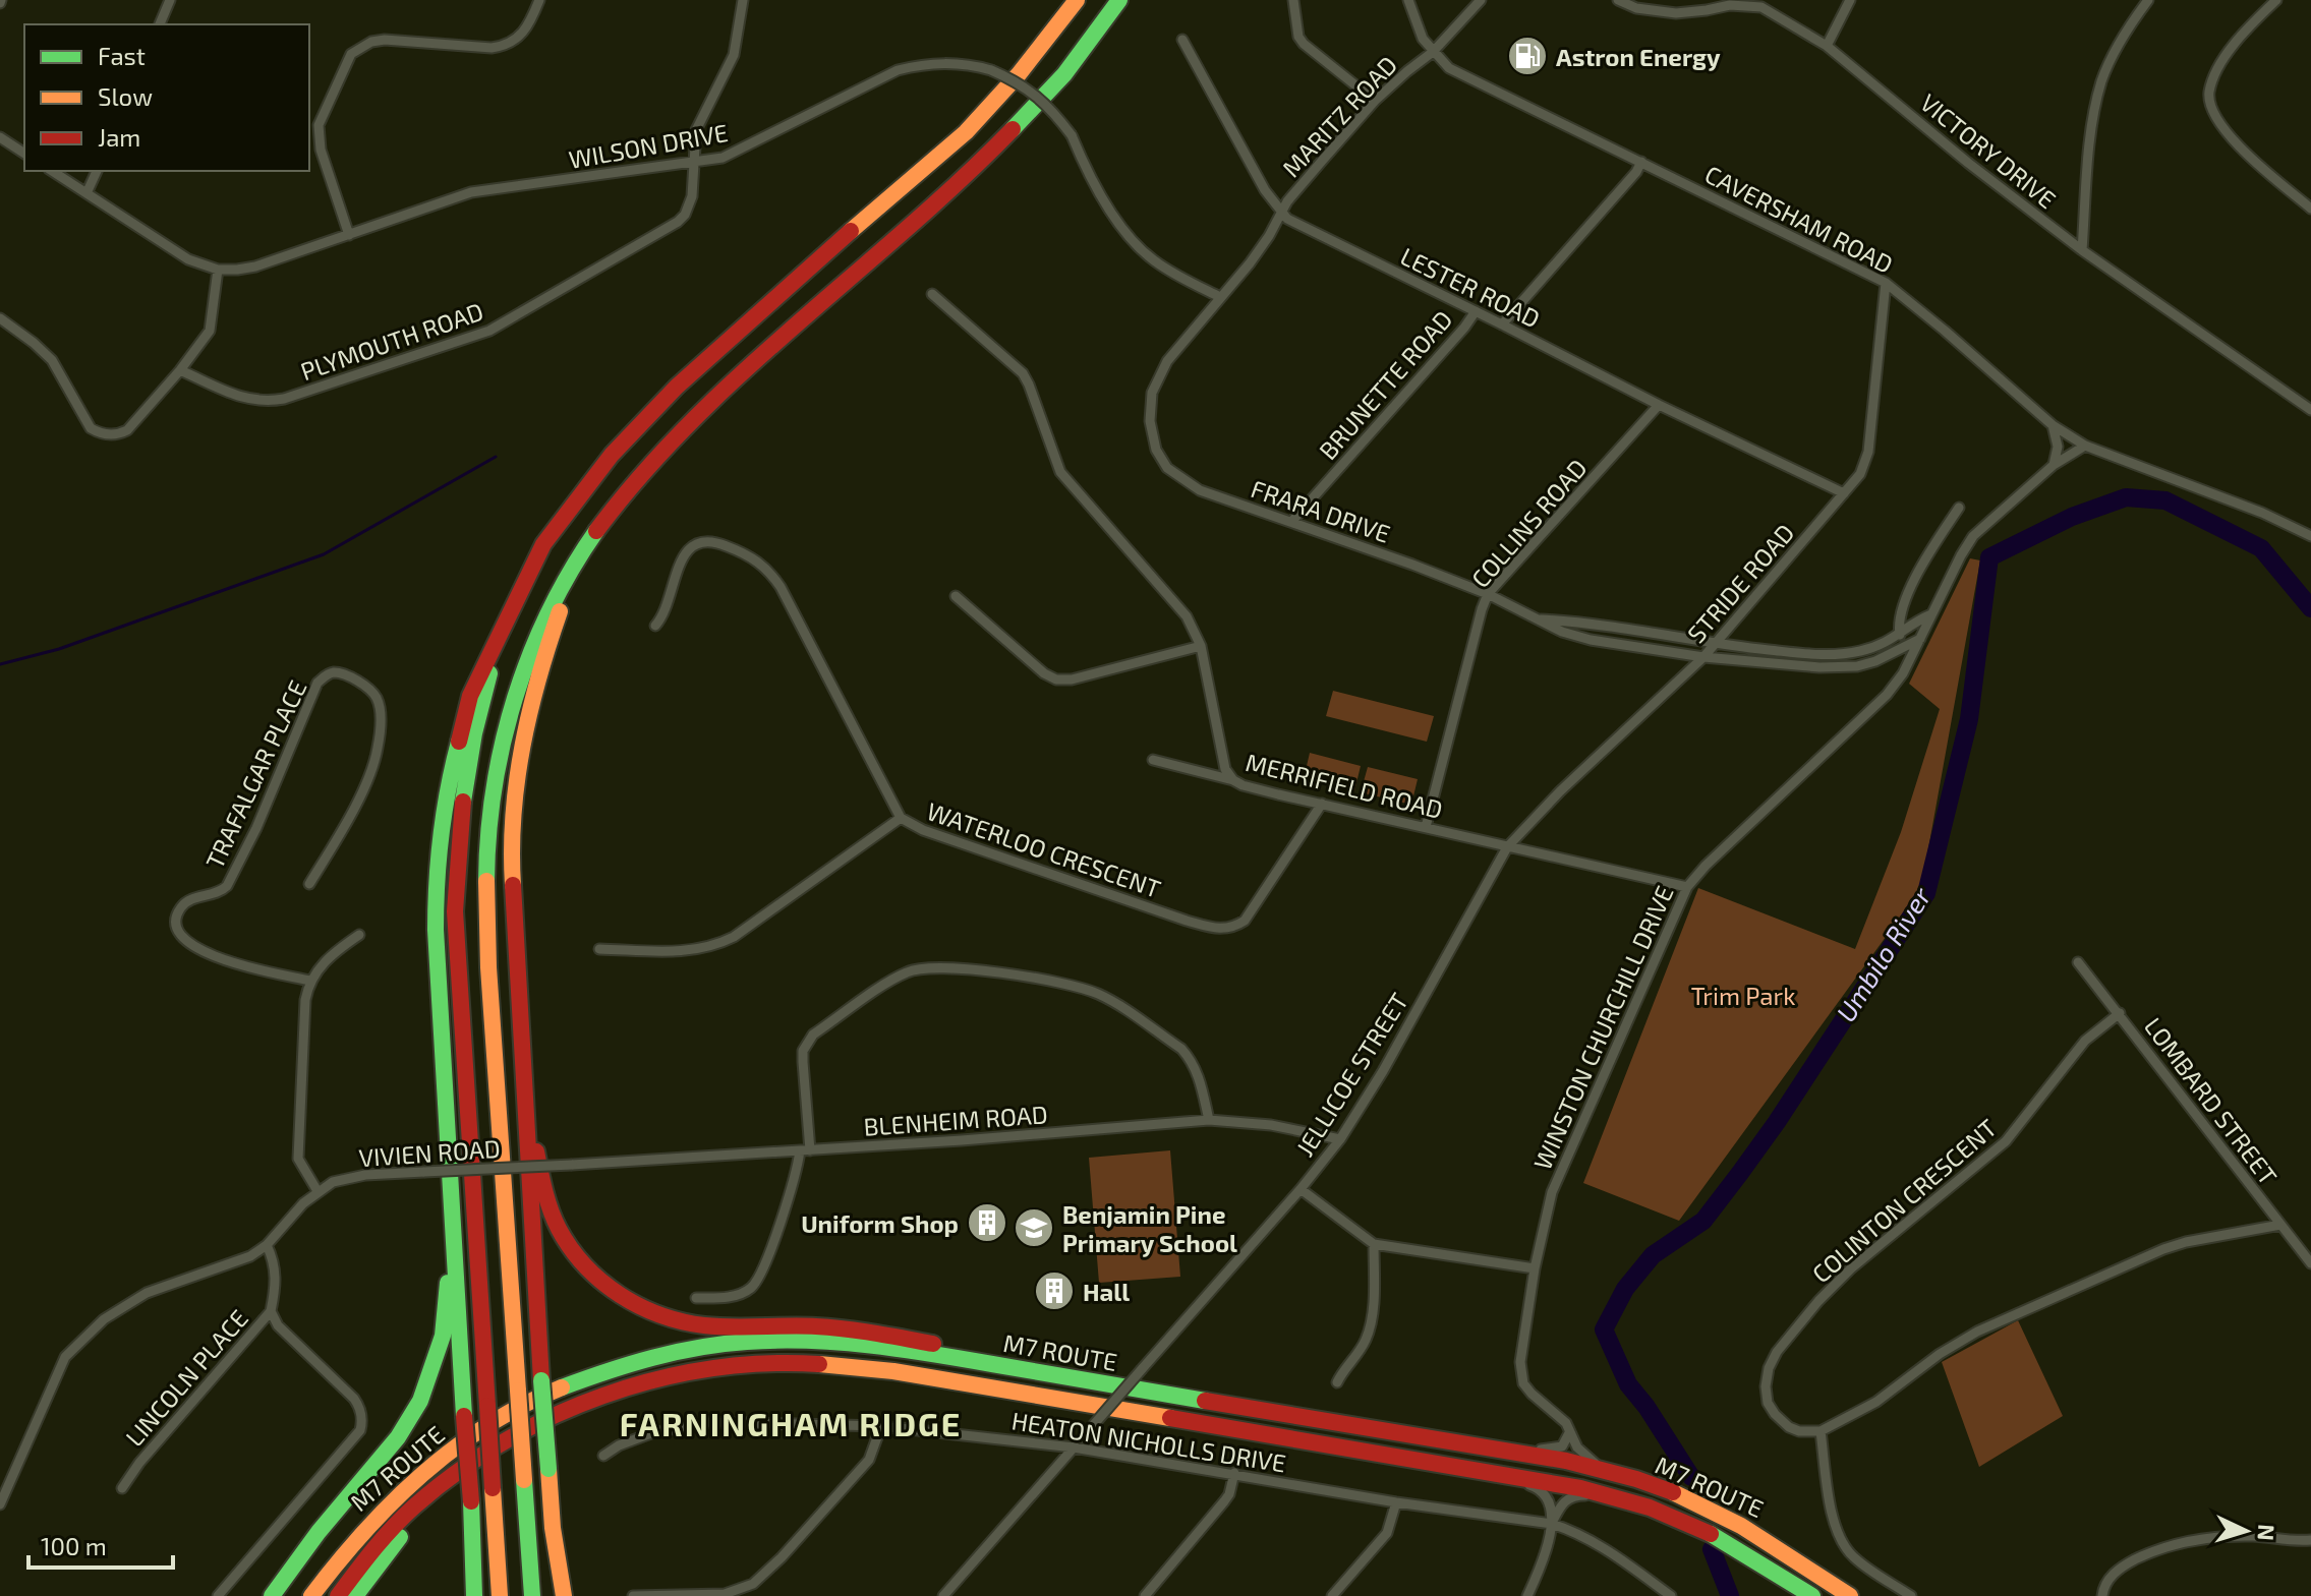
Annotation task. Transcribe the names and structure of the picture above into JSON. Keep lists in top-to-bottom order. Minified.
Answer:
{"streets":{"highway":["M7 ROUTE"],"street":["MARITZ ROAD","WILSON DRIVE","VICTORY DRIVE","CAVERSHAM ROAD","LESTER ROAD","PLYMOUTH ROAD","BRUNETTE ROAD","FRARA DRIVE","COLLINS ROAD","STRIDE ROAD","TRAFALGAR PLACE","MERRIFIELD ROAD","WATERLOO CRESCENT","WINSTON CHURCHILL DRIVE","JELLICOE STREET","LOMBARD STREET","BLENHEIM ROAD","VIVIEN ROAD","COLINTON CRESCENT","LINCOLN PLACE","HEATON NICHOLLS DRIVE"]},"crossings":[["MARITZ ROAD","CAVERSHAM ROAD"],["MARITZ ROAD","LESTER ROAD"],["WILSON DRIVE","PLYMOUTH ROAD"],["WILSON DRIVE","FRARA DRIVE"],["CAVERSHAM ROAD","STRIDE ROAD"],["CAVERSHAM ROAD","WINSTON CHURCHILL DRIVE"],["LESTER ROAD","BRUNETTE ROAD"],["LESTER ROAD","COLLINS ROAD"],["LESTER ROAD","STRIDE ROAD"],["BRUNETTE ROAD","FRARA DRIVE"],["FRARA DRIVE","COLLINS ROAD"],["FRARA DRIVE","STRIDE ROAD"],["FRARA DRIVE","WINSTON CHURCHILL DRIVE"],["COLLINS ROAD","MERRIFIELD ROAD"],["STRIDE ROAD","MERRIFIELD ROAD"],["STRIDE ROAD","JELLICOE STREET"],["MERRIFIELD ROAD","WATERLOO CRESCENT"],["MERRIFIELD ROAD","WINSTON CHURCHILL DRIVE"],["MERRIFIELD ROAD","JELLICOE STREET"],["WINSTON CHURCHILL DRIVE","M7 ROUTE"],["JELLICOE STREET","BLENHEIM ROAD"],["JELLICOE STREET","HEATON NICHOLLS DRIVE"],["LOMBARD STREET","COLINTON CRESCENT"],["BLENHEIM ROAD","VIVIEN ROAD"],["VIVIEN ROAD","LINCOLN PLACE"]],"districts":["FARNINGHAM RIDGE"],"water":["Umbilo River"],"parks":["Trim Park"],"places":{"fuel station":["Astron Energy"],"building":["Uniform Shop","Hall"],"school or university":["Benjamin Pine Primary School"]},"legend":["Fast","Slow","Jam"],"scale_bar":"100 m","north":"right"}
